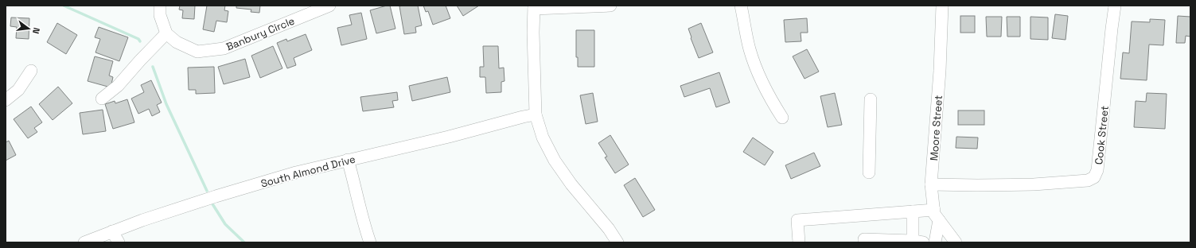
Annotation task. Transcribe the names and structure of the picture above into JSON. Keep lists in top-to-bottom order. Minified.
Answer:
{"streets":{"street":["Banbury Circle","Moore Street","Cook Street","South Almond Drive"]},"crossings":[["Moore Street","Cook Street"]],"north":"right"}
